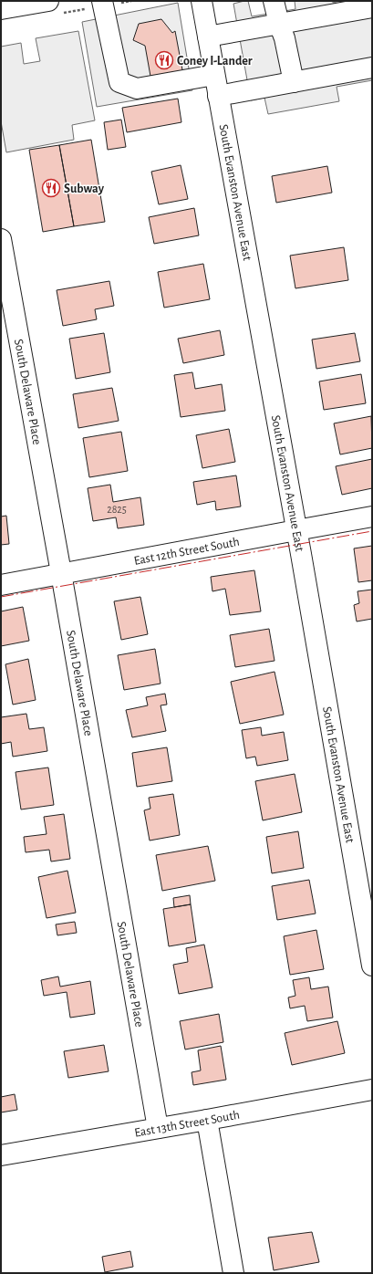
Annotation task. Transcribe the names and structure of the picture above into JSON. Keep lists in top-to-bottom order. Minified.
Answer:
{"streets":{"street":["South Evanston Avenue East","South Delaware Place","East 12th Street South","East 13th Street South"]},"crossings":[["South Evanston Avenue East","East 12th Street South"],["South Delaware Place","East 12th Street South"],["South Delaware Place","East 13th Street South"]],"places":{"restaurant":["Coney I-Lander","Subway"]},"house_numbers":["2825"]}
